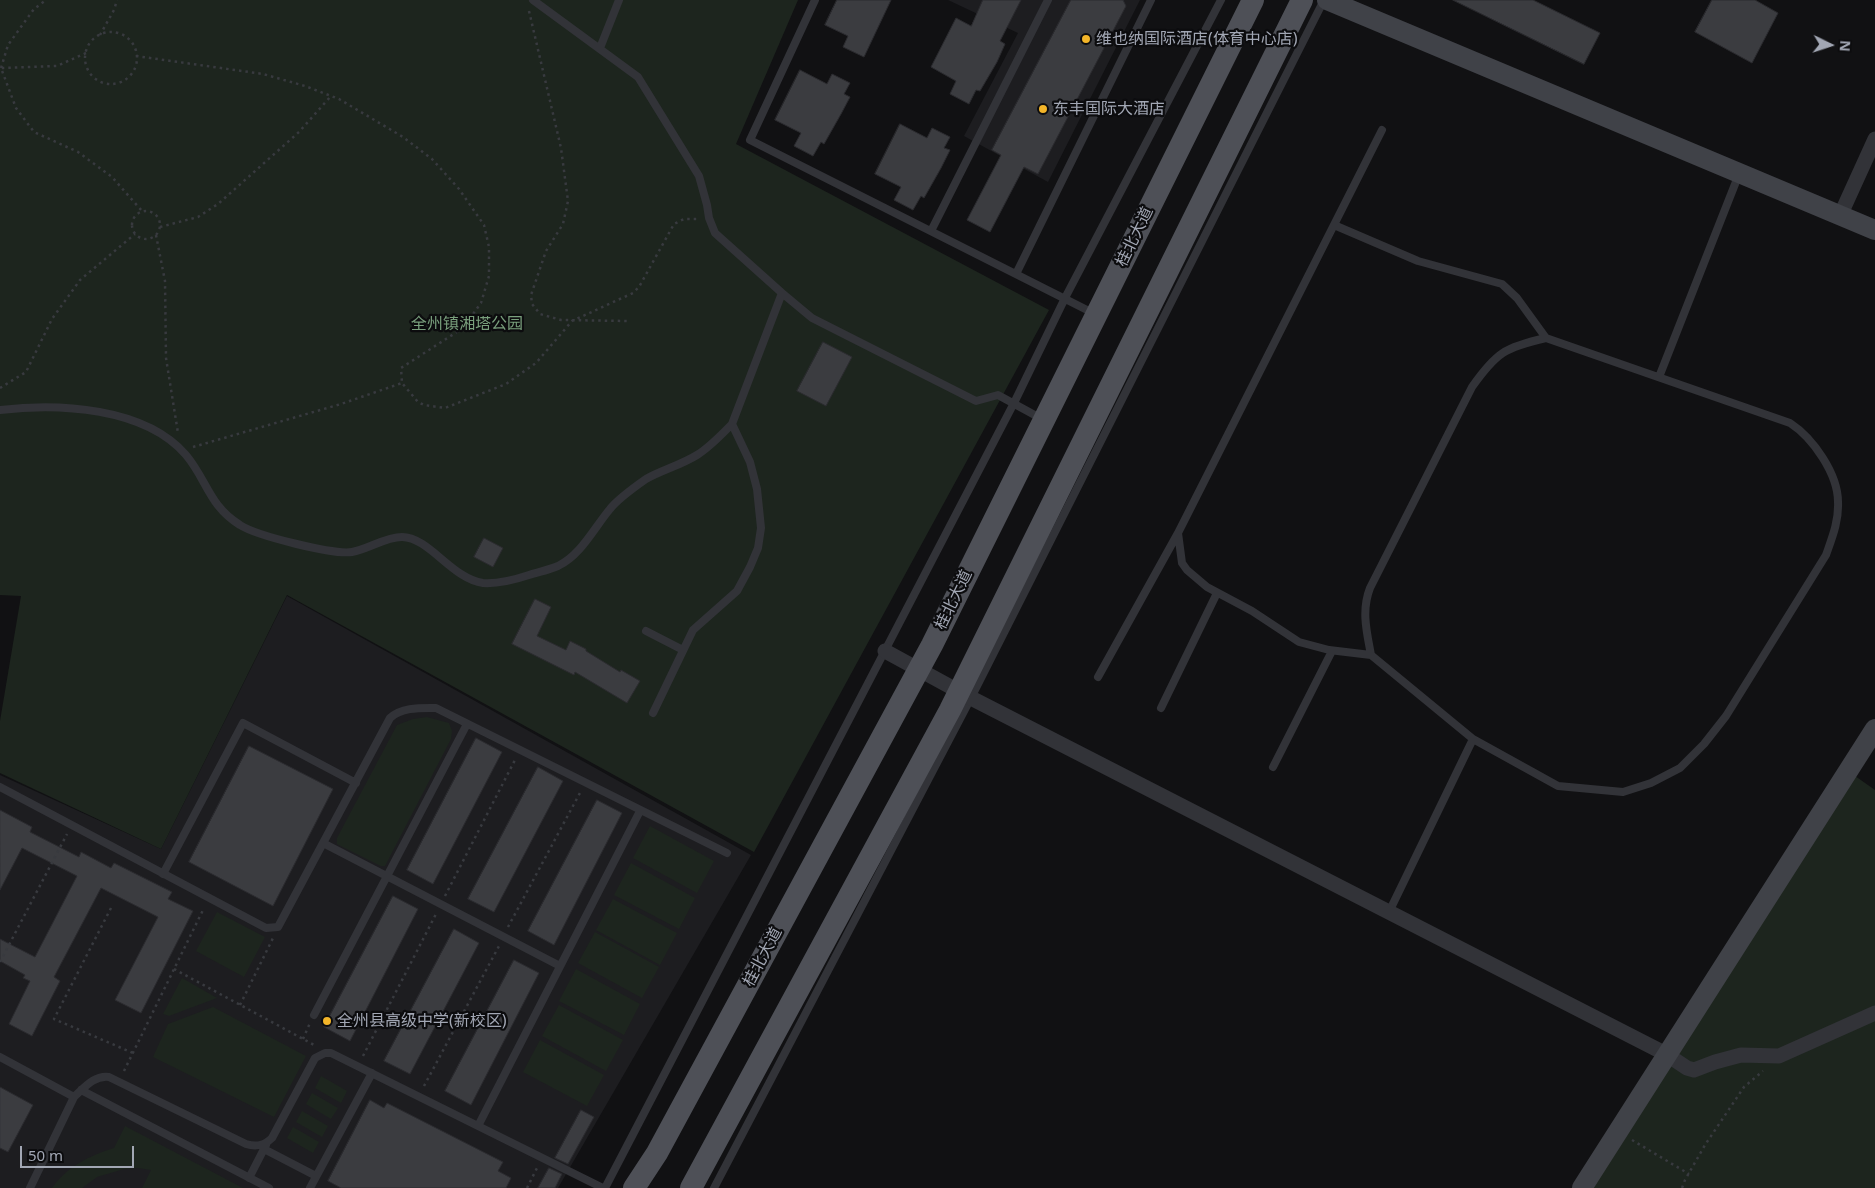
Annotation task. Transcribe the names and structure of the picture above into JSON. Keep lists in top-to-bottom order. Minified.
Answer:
{"streets":{"main road":["桂北大道"]},"parks":["全州镇湘塔公园"],"places":["维也纳国际酒店(体育中心店)","东丰国际大酒店","全州县高级中学(新校区)"],"scale_bar":"50 m","north":"right"}
